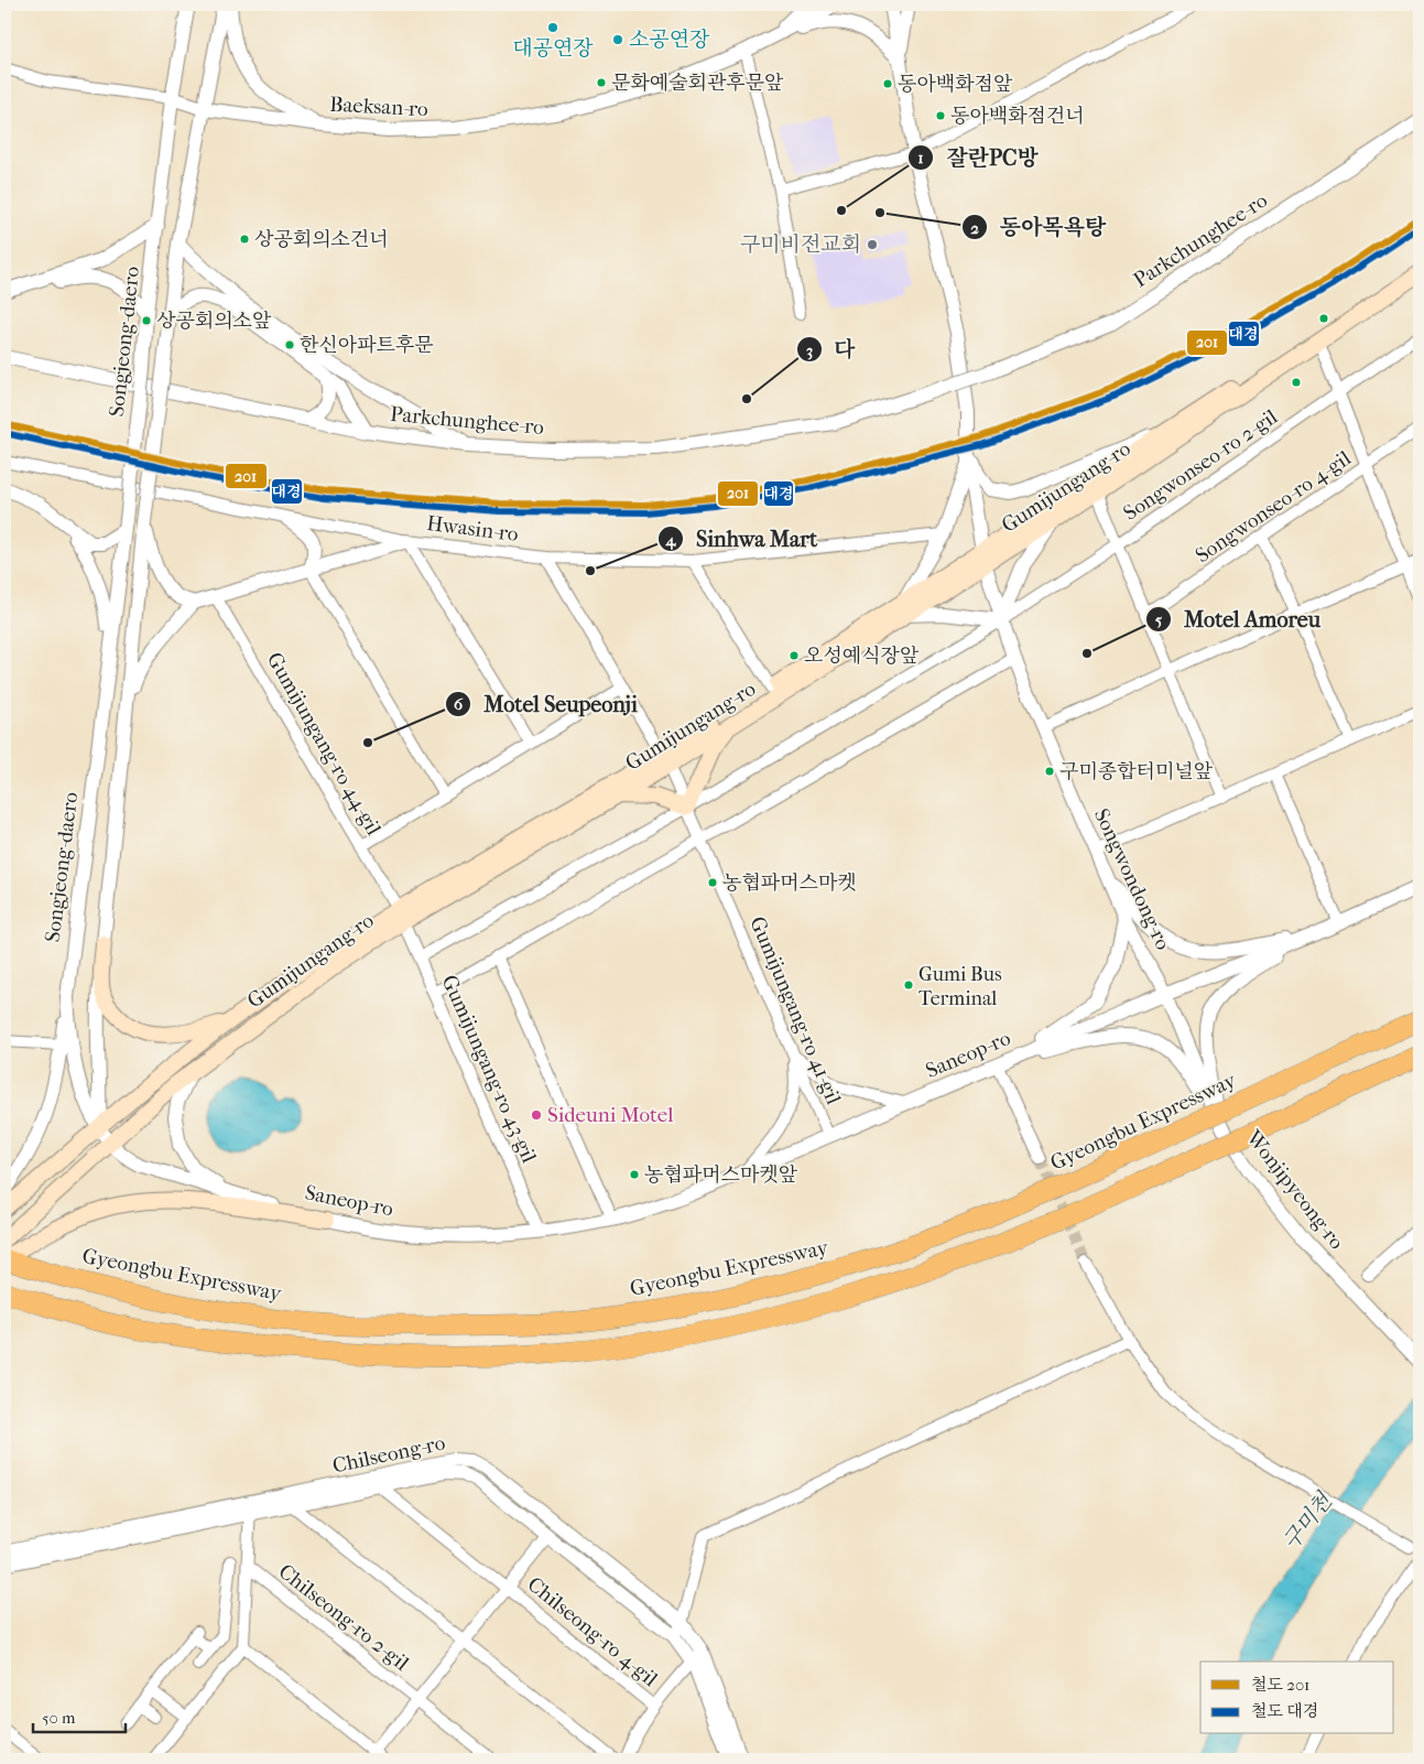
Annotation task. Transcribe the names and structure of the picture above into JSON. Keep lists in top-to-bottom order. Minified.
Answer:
{"streets":{"highway":["Gyeongbu Expressway"],"main road":["Gumijungang-ro"],"street":["Baeksan-ro","Parkchunghee-ro","Songjeong-daero","Songwonseo-ro 2-gil","Songwonseo-ro 4-gil","Hwasin-ro","Gumijungang-ro 44-gil","Songwondong-ro","Gumijungang-ro 41-gil","Saneop-ro","Gumijungang-ro 43-gil","Wonjipyeong-ro","Chilseong-ro","Chilseong-ro 2-gil","Chilseong-ro 4-gil"]},"crossings":[["Baeksan-ro","Songjeong-daero"],["Baeksan-ro","Songwondong-ro"],["Songjeong-daero","Gumijungang-ro"],["Songjeong-daero","Saneop-ro"],["Songwonseo-ro 2-gil","Songwondong-ro"],["Gumijungang-ro","Hwasin-ro"],["Gumijungang-ro","Gumijungang-ro 44-gil"],["Gumijungang-ro","Songwondong-ro"],["Gumijungang-ro","Gumijungang-ro 41-gil"],["Gumijungang-ro","Saneop-ro"],["Gumijungang-ro","Gumijungang-ro 43-gil"],["Hwasin-ro","Gumijungang-ro 41-gil"],["Gumijungang-ro 44-gil","Gumijungang-ro 43-gil"],["Songwondong-ro","Saneop-ro"],["Songwondong-ro","Wonjipyeong-ro"],["Gumijungang-ro 41-gil","Saneop-ro"],["Saneop-ro","Gumijungang-ro 43-gil"],["Saneop-ro","Wonjipyeong-ro"],["Chilseong-ro","Chilseong-ro 2-gil"],["Chilseong-ro","Chilseong-ro 4-gil"],["Chilseong-ro 2-gil","Chilseong-ro 4-gil"]],"water":["구미천"],"places":["대공연장","소공연장","문화예술회관후문앞","동아백화점앞","동아백화점건너","잘란PC방","동아목욕탕","상공회의소건너","구미비전교회","상공회의소앞","한신아파트후문","다","Sinhwa Mart","Motel Amoreu","오성예식장앞","Motel Seupeonji","구미종합터미널앞","농협파머스마켓","Gumi Bus Terminal","Sideuni Motel","농협파머스마켓앞"],"lines":["rail line 201","rail line 대경"],"legend":["철도 201","철도 대경"],"scale_bar":"50 m"}
